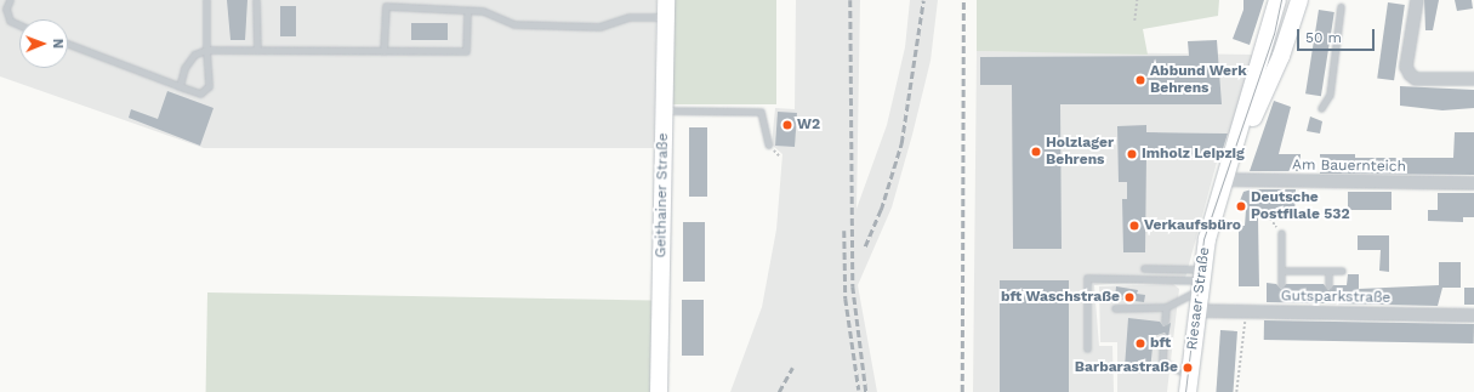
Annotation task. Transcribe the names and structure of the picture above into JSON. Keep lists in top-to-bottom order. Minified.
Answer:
{"streets":{"main road":["Geithainer Straße","Riesaer Straße"],"street":["Am Bauernteich","Gutsparkstraße"]},"crossings":[["Am Bauernteich","Riesaer Straße"],["Gutsparkstraße","Riesaer Straße"]],"places":["Abbund Werk Behrens","W2","Holzlager Behrens","Imholz Leipzig","Deutsche Postfilale 532","Verkaufsbüro","bft Waschstraße","bft","Barbarastraße"],"scale_bar":"50 m","north":"right"}
